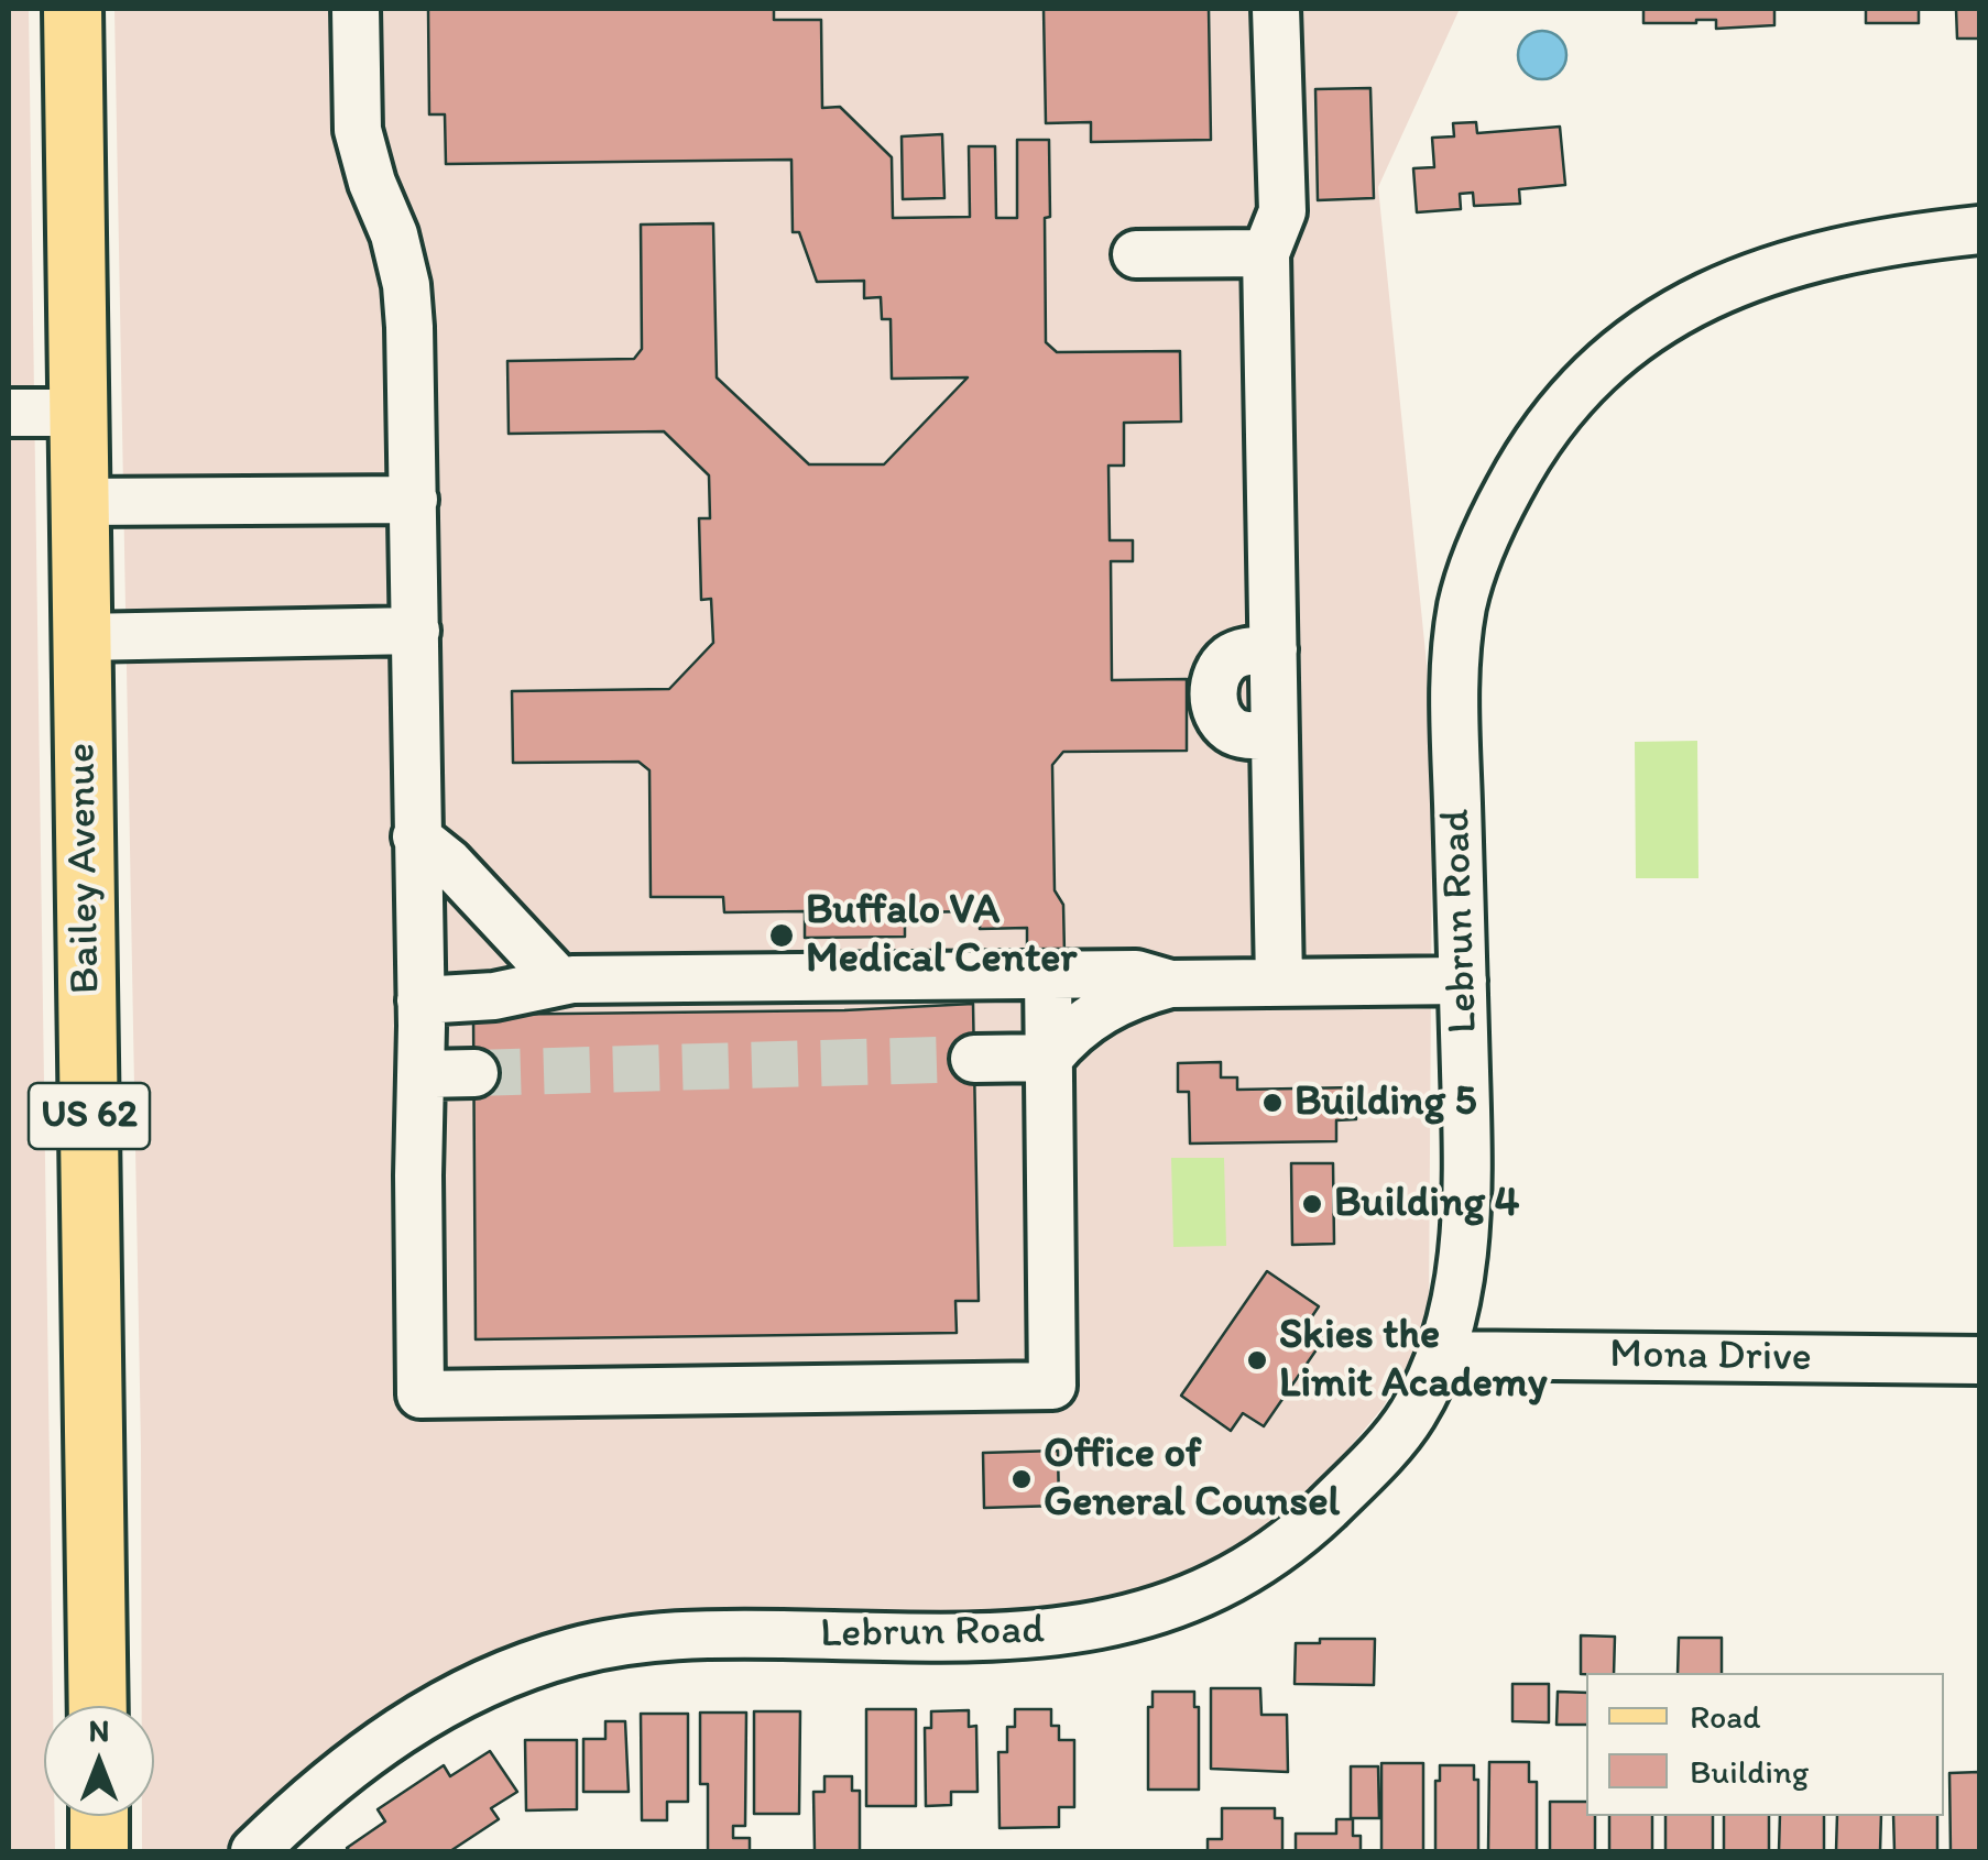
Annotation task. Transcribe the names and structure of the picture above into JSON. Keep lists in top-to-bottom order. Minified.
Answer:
{"streets":{"main road":["Bailey Avenue","US 62"],"street":["Lebrun Road","Mona Drive"]},"crossings":[["Lebrun Road","Mona Drive"]],"places":["Buffalo VA Medical Center","Building 5","Building 4","Skies the Limit Academy","Office of General Counsel"],"legend":["Road","Building"],"north":"top"}
